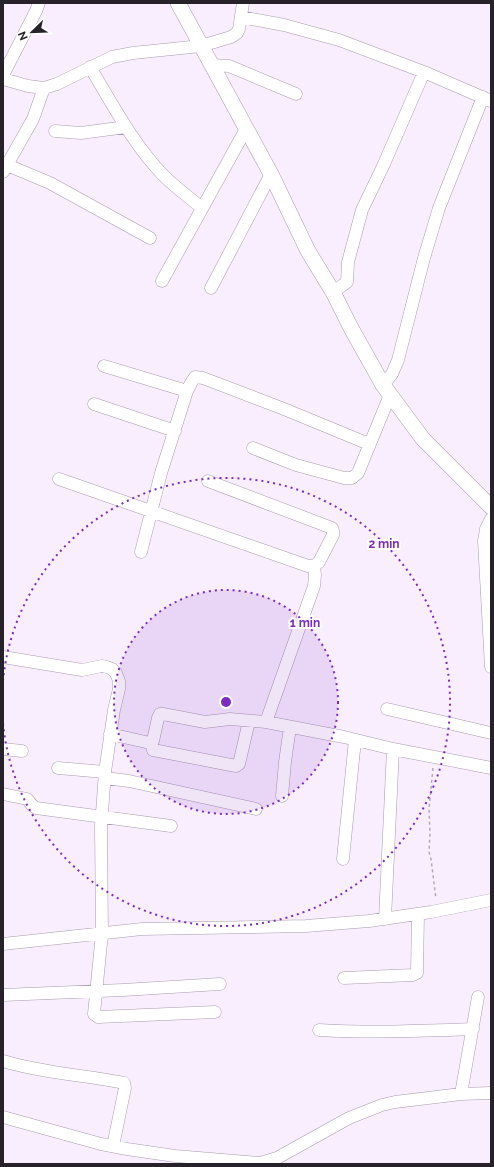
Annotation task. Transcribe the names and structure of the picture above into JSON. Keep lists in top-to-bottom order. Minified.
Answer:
{"north":"bottom left","rings":["2 min","1 min"]}
